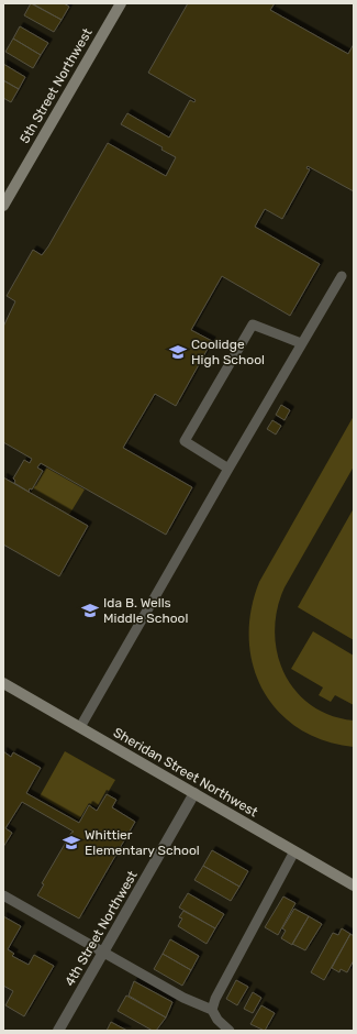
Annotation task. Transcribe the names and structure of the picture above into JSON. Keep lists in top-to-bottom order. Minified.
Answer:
{"streets":{"street":["5th Street Northwest","Sheridan Street Northwest","4th Street Northwest"]},"crossings":[["Sheridan Street Northwest","4th Street Northwest"]],"places":{"school or university":["Coolidge High School","Ida B. Wells Middle School","Whittier Elementary School"]}}
